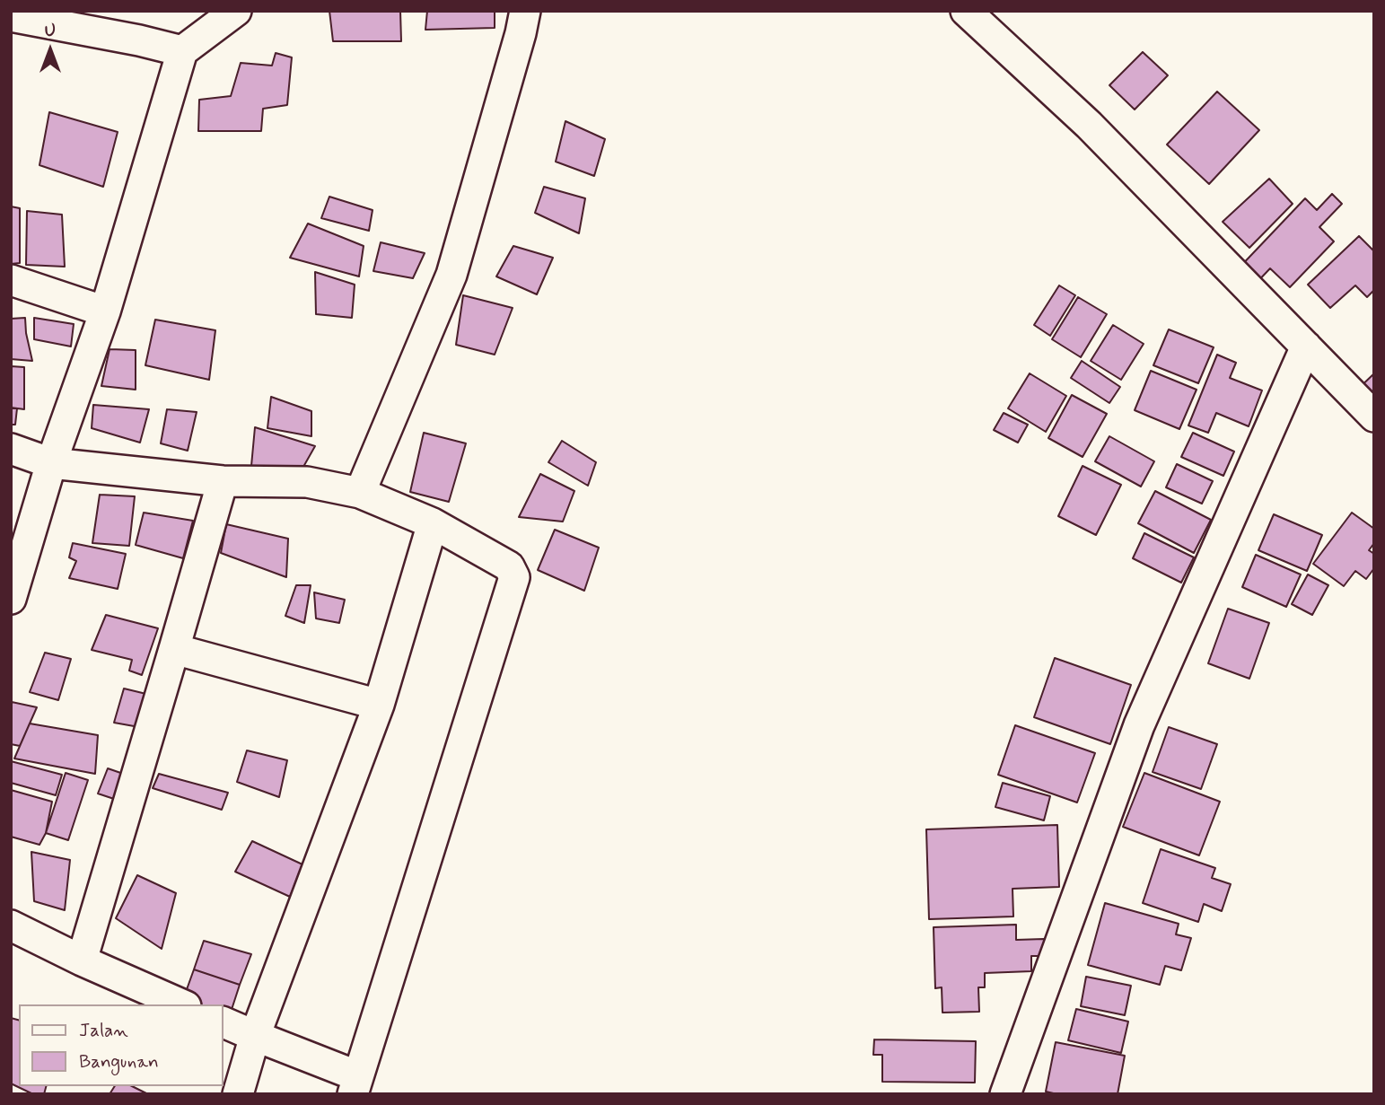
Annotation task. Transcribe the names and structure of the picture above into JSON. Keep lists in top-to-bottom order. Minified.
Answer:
{"legend":["Jalan","Bangunan"],"north":"top"}
